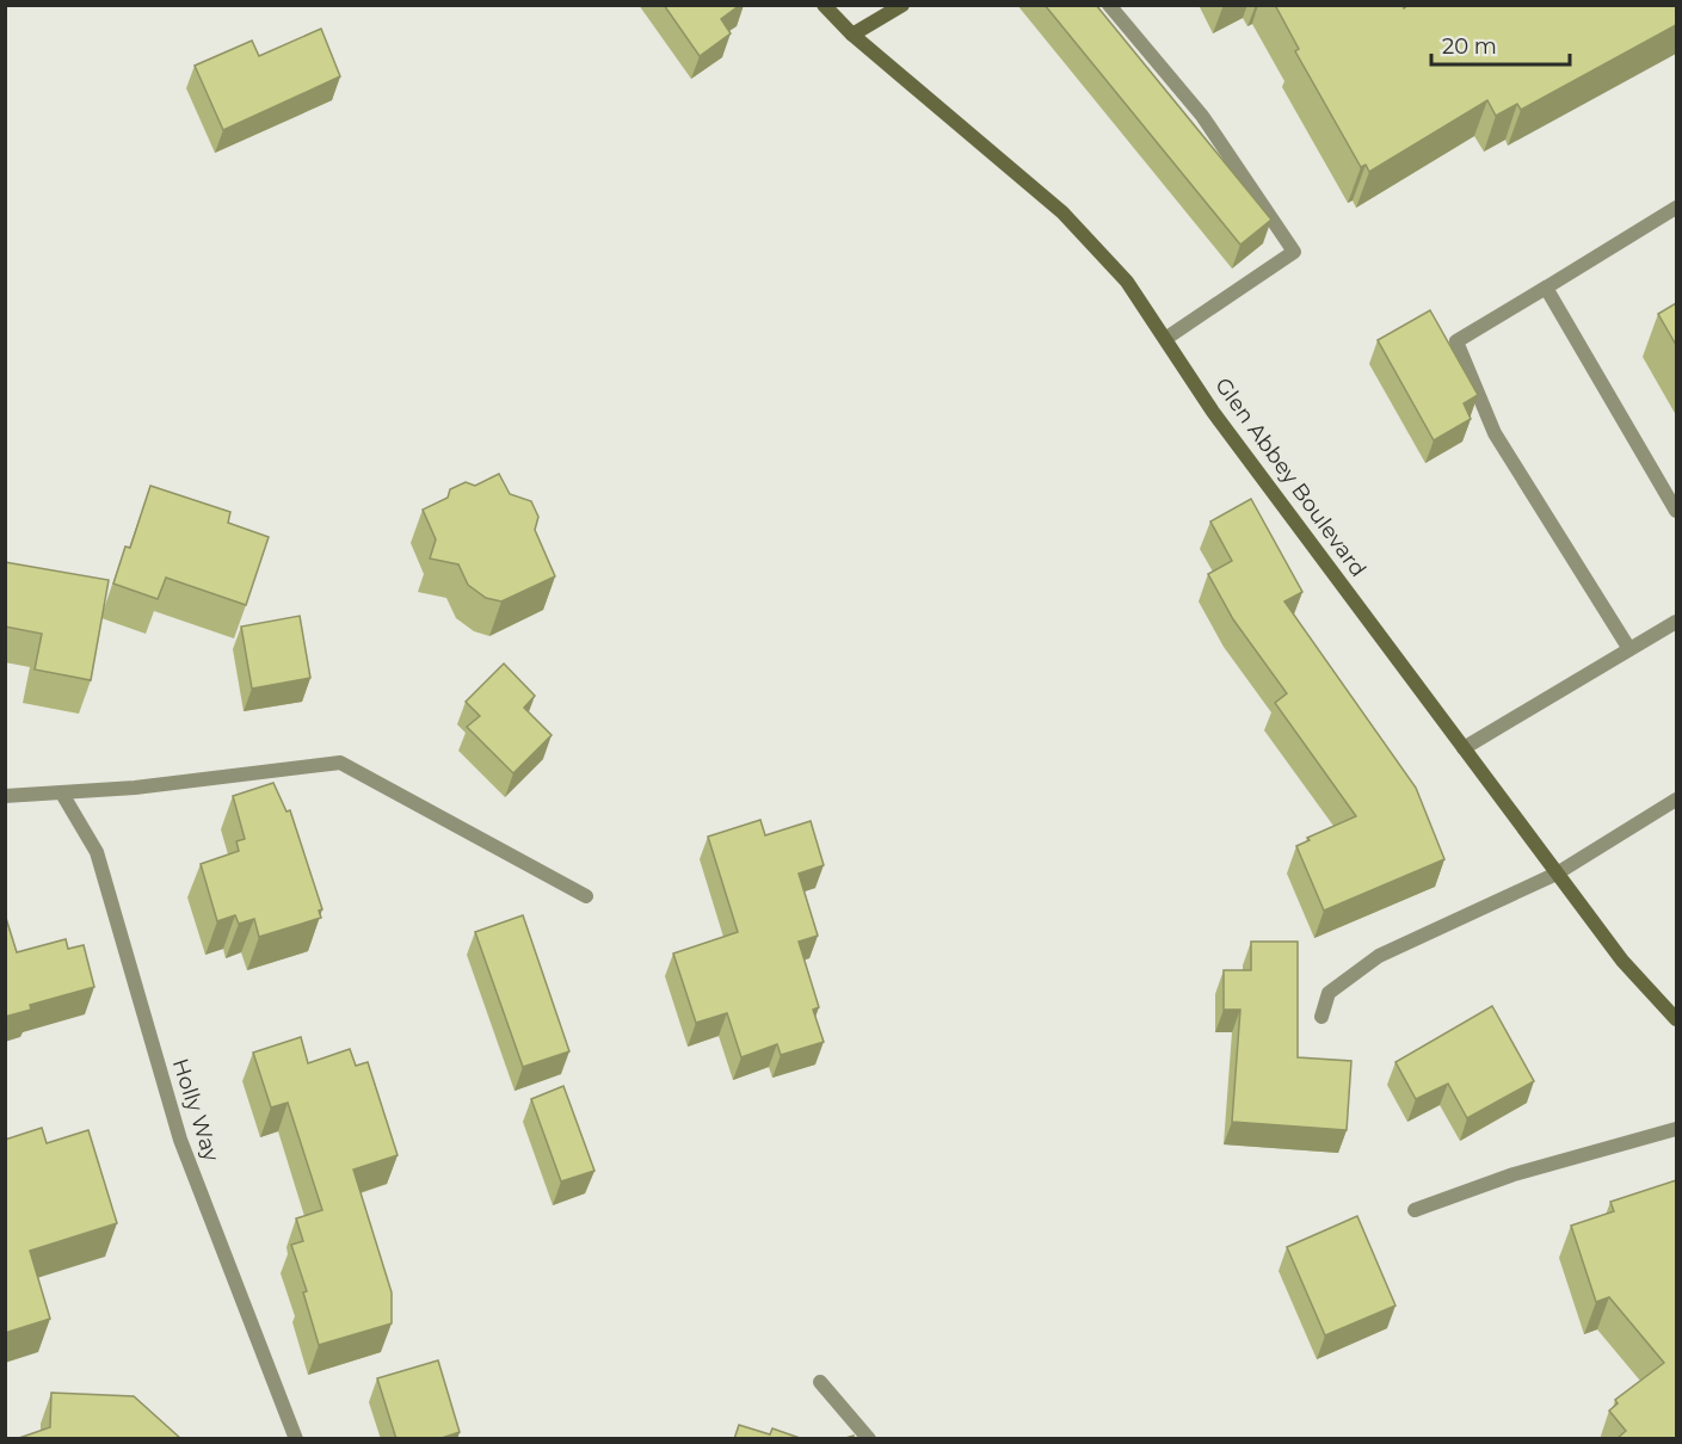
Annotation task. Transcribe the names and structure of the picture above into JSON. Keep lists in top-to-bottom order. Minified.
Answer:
{"streets":{"street":["Glen Abbey Boulevard","Holly Way"]},"scale_bar":"20 m"}
